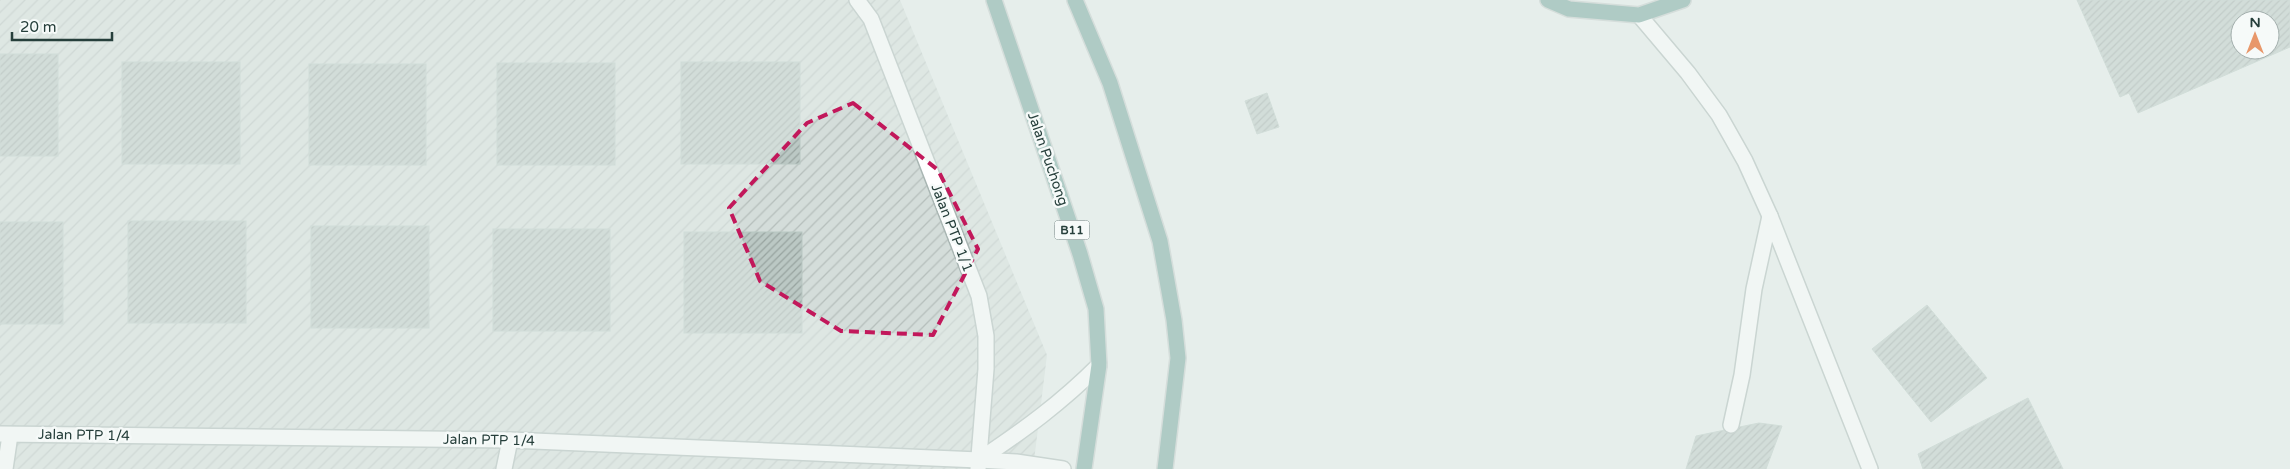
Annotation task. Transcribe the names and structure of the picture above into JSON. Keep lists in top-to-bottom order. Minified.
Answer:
{"streets":{"main road":["Jalan Puchong","B11"],"street":["Jalan PTP 1/1","Jalan PTP 1/4"]},"crossings":[["Jalan PTP 1/1","Jalan PTP 1/4"]],"scale_bar":"20 m","north":"top"}
